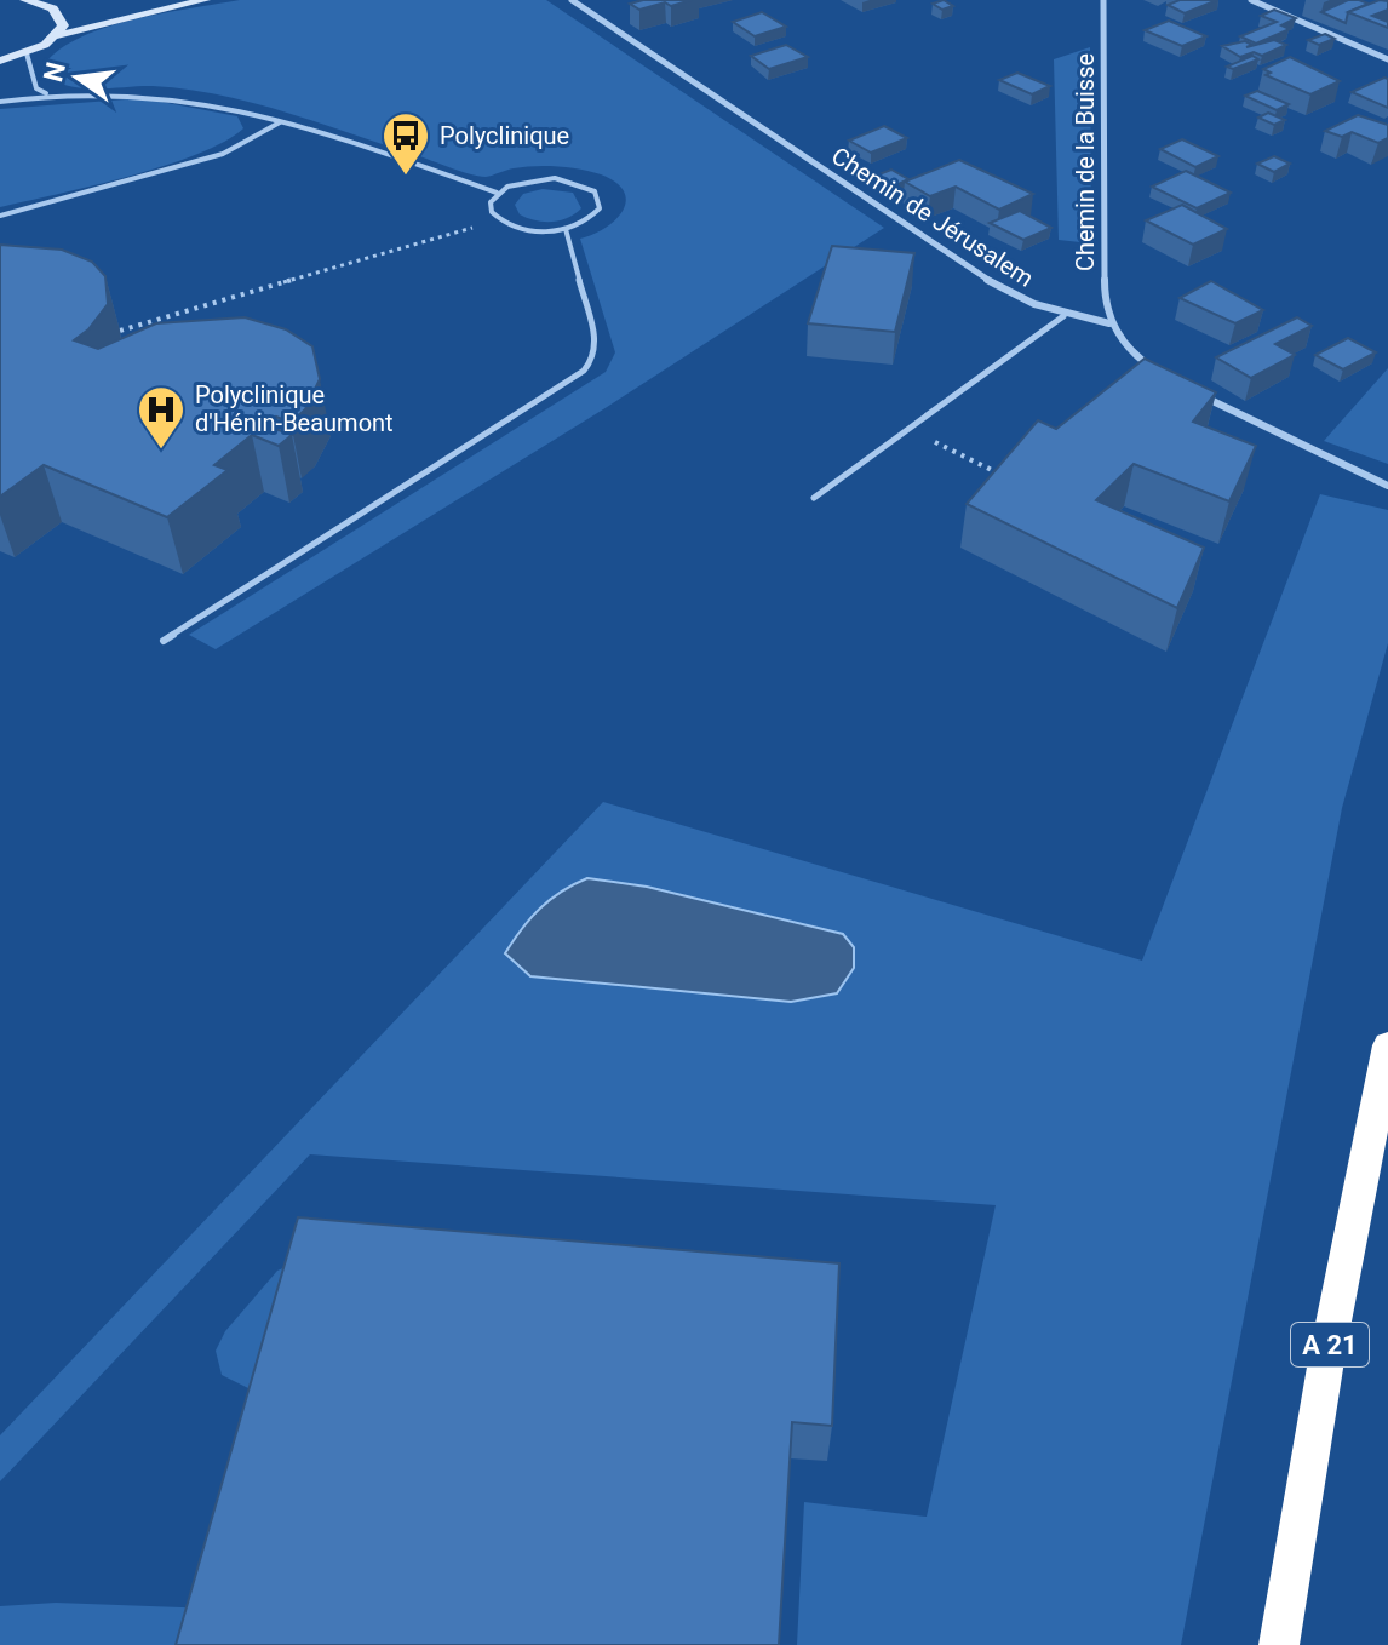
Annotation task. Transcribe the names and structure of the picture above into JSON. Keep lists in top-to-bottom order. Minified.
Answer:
{"streets":{"highway":["A 21"],"street":["Chemin de la Buisse","Chemin de Jérusalem"]},"crossings":[["Chemin de la Buisse","Chemin de Jérusalem"]],"places":{"bus stop":["Polyclinique"],"hospital":["Polyclinique d'Hénin-Beaumont"]},"north":"left"}
